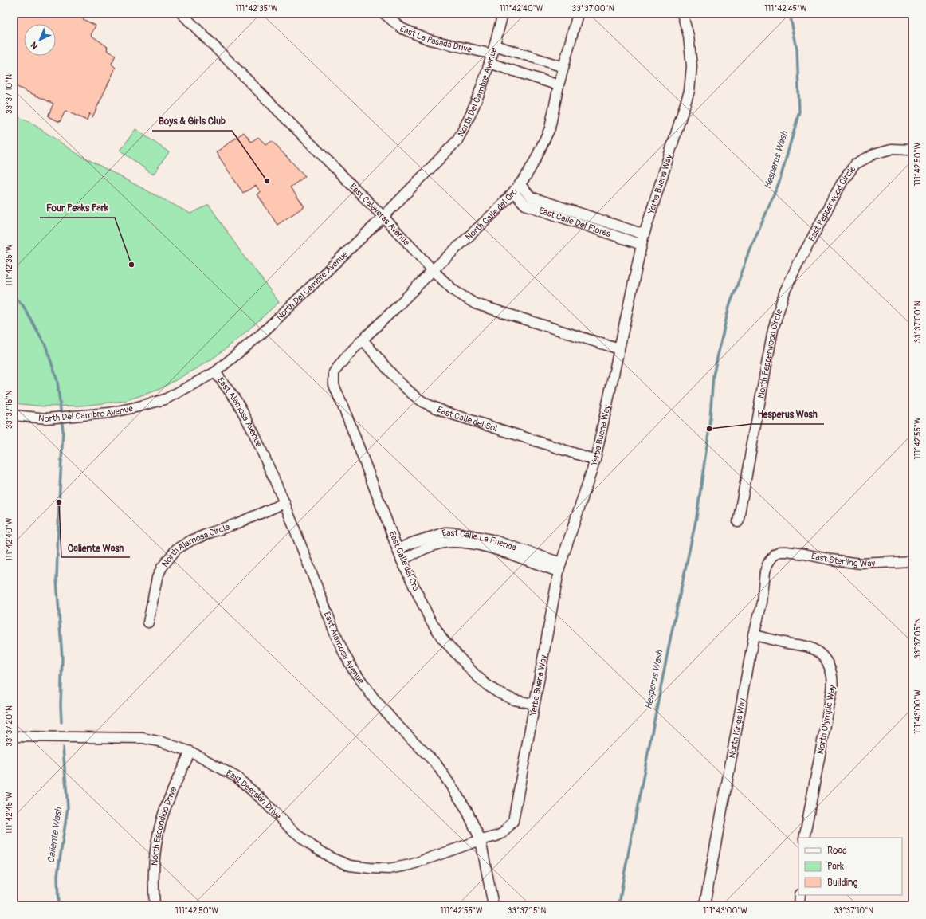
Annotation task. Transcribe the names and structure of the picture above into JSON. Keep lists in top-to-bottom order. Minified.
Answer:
{"streets":{"street":["East La Pasada Drive","North Del Cambre Avenue","Yerba Buena Way","East Pepperwood Circle","North Calle del Oro","East Calaveras Avenue","East Calle Del Flores","North Pepperwood Circle","East Alamosa Avenue","East Calle del Sol","East Calle La Fuenda","North Alamosa Circle","East Sterling Way","East Calle del Oro","North Olympic Way","North Kings Way","East Deerskin Drive","North Escondido Drive"]},"crossings":[["East La Pasada Drive","North Del Cambre Avenue"],["East La Pasada Drive","North Calle del Oro"],["North Del Cambre Avenue","East Calaveras Avenue"],["North Del Cambre Avenue","East Alamosa Avenue"],["Yerba Buena Way","East Calaveras Avenue"],["Yerba Buena Way","East Calle Del Flores"],["Yerba Buena Way","East Alamosa Avenue"],["Yerba Buena Way","East Calle del Sol"],["Yerba Buena Way","East Calle La Fuenda"],["Yerba Buena Way","East Calle del Oro"],["Yerba Buena Way","East Deerskin Drive"],["East Pepperwood Circle","North Pepperwood Circle"],["North Calle del Oro","East Calaveras Avenue"],["North Calle del Oro","East Calle Del Flores"],["North Calle del Oro","East Calle del Sol"],["North Calle del Oro","East Calle del Oro"],["East Alamosa Avenue","North Alamosa Circle"],["East Alamosa Avenue","East Deerskin Drive"],["East Calle La Fuenda","East Calle del Oro"],["East Sterling Way","North Kings Way"],["North Olympic Way","North Kings Way"],["East Deerskin Drive","North Escondido Drive"]],"water":["Hesperus Wash","Caliente Wash"],"places":["Boys & Girls Club","Four Peaks Park","Hesperus Wash","Caliente Wash"],"legend":["Road","Park","Building"],"north":"bottom left","coordinates":["111°42'35\"W","111°42'40\"W","33°37'00\"N","111°42'45\"W","33°37'10\"N","111°42'50\"W","33°37'15\"N","111°42'55\"W","33°37'05\"N","111°43'00\"W","33°37'20\"N"]}
